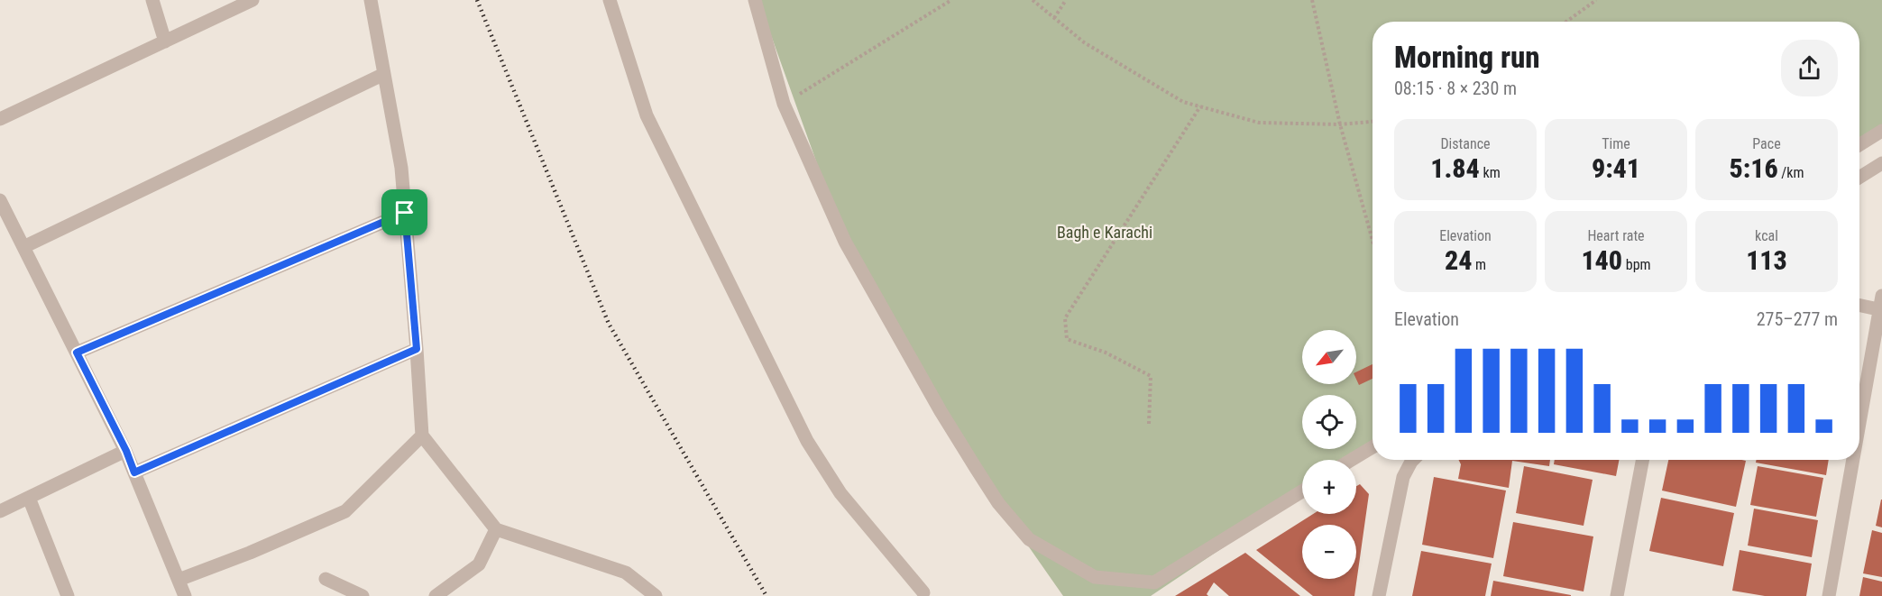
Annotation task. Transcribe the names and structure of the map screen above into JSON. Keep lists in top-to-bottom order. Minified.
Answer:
{"parks":["Bagh e Karachi"],"north":"bottom left","page":{"heading":["Morning run","08:15 · 8 × 230 m"],"stats":[["Distance","1.84 km"],["Time","9:41"],["Pace","5:16 /km"],["Elevation","24 m"],["Heart rate","140 bpm"],["kcal","113"]],"chart":["Elevation","275–277 m"],"map_buttons":["+","−"]}}
